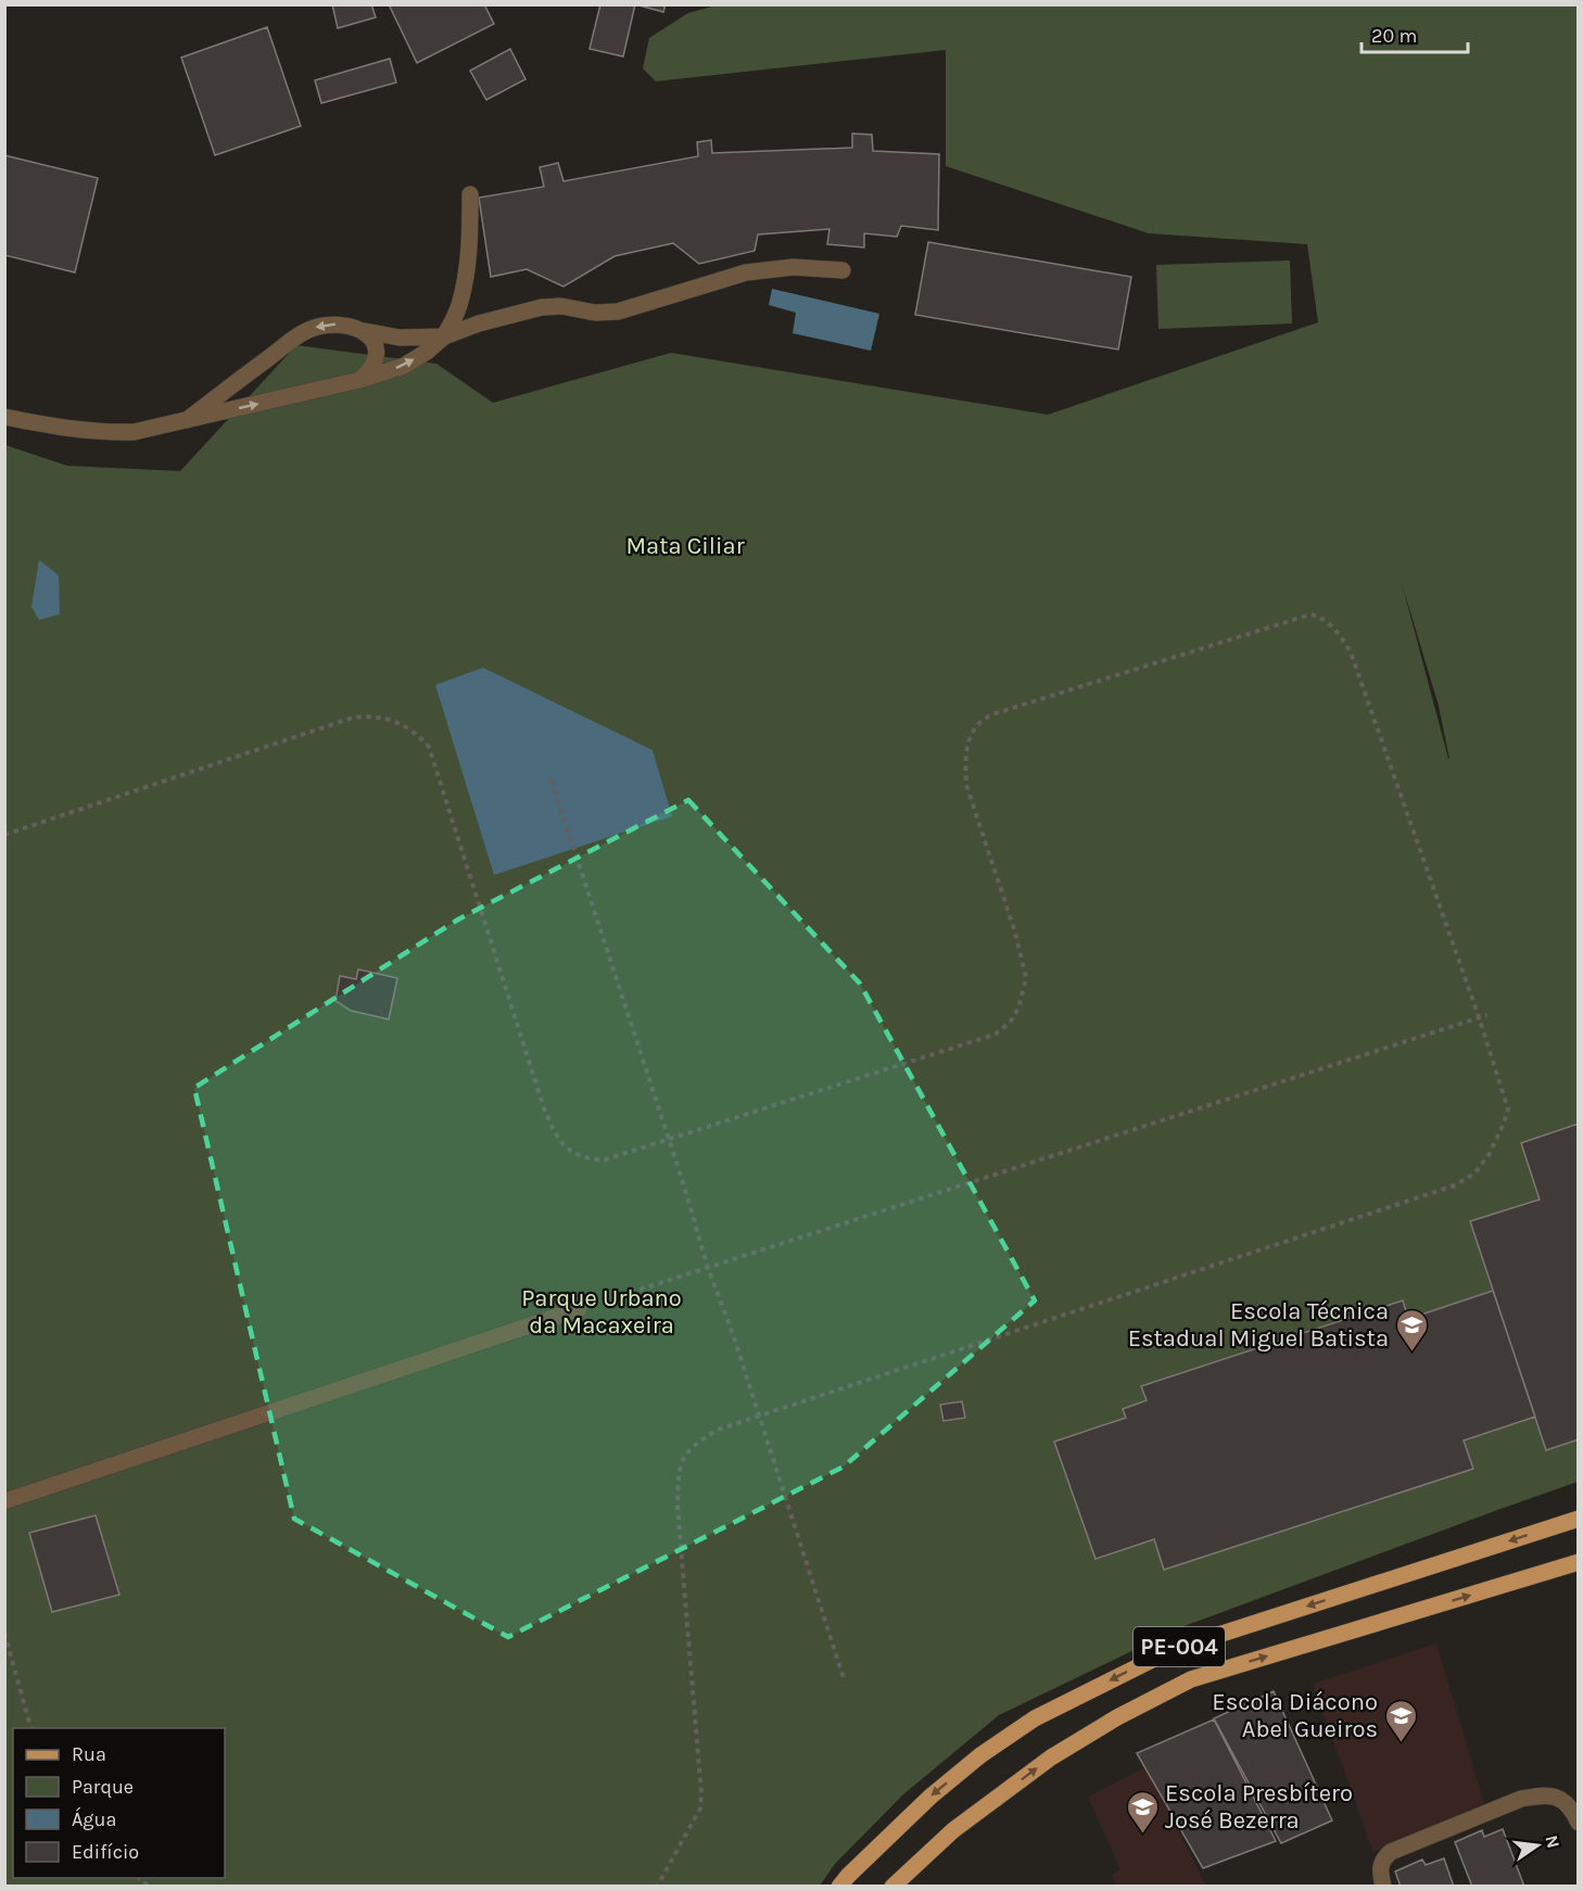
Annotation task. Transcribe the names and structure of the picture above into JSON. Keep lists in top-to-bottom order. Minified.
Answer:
{"streets":{"main road":["PE-004"]},"parks":["Mata Ciliar","Parque Urbano da Macaxeira"],"places":{"school or university":["Escola Técnica Estadual Miguel Batista","Escola Diácono Abel Gueiros","Escola Presbítero José Bezerra"]},"legend":["Rua","Parque","Água","Edifício"],"scale_bar":"20 m","north":"right"}
